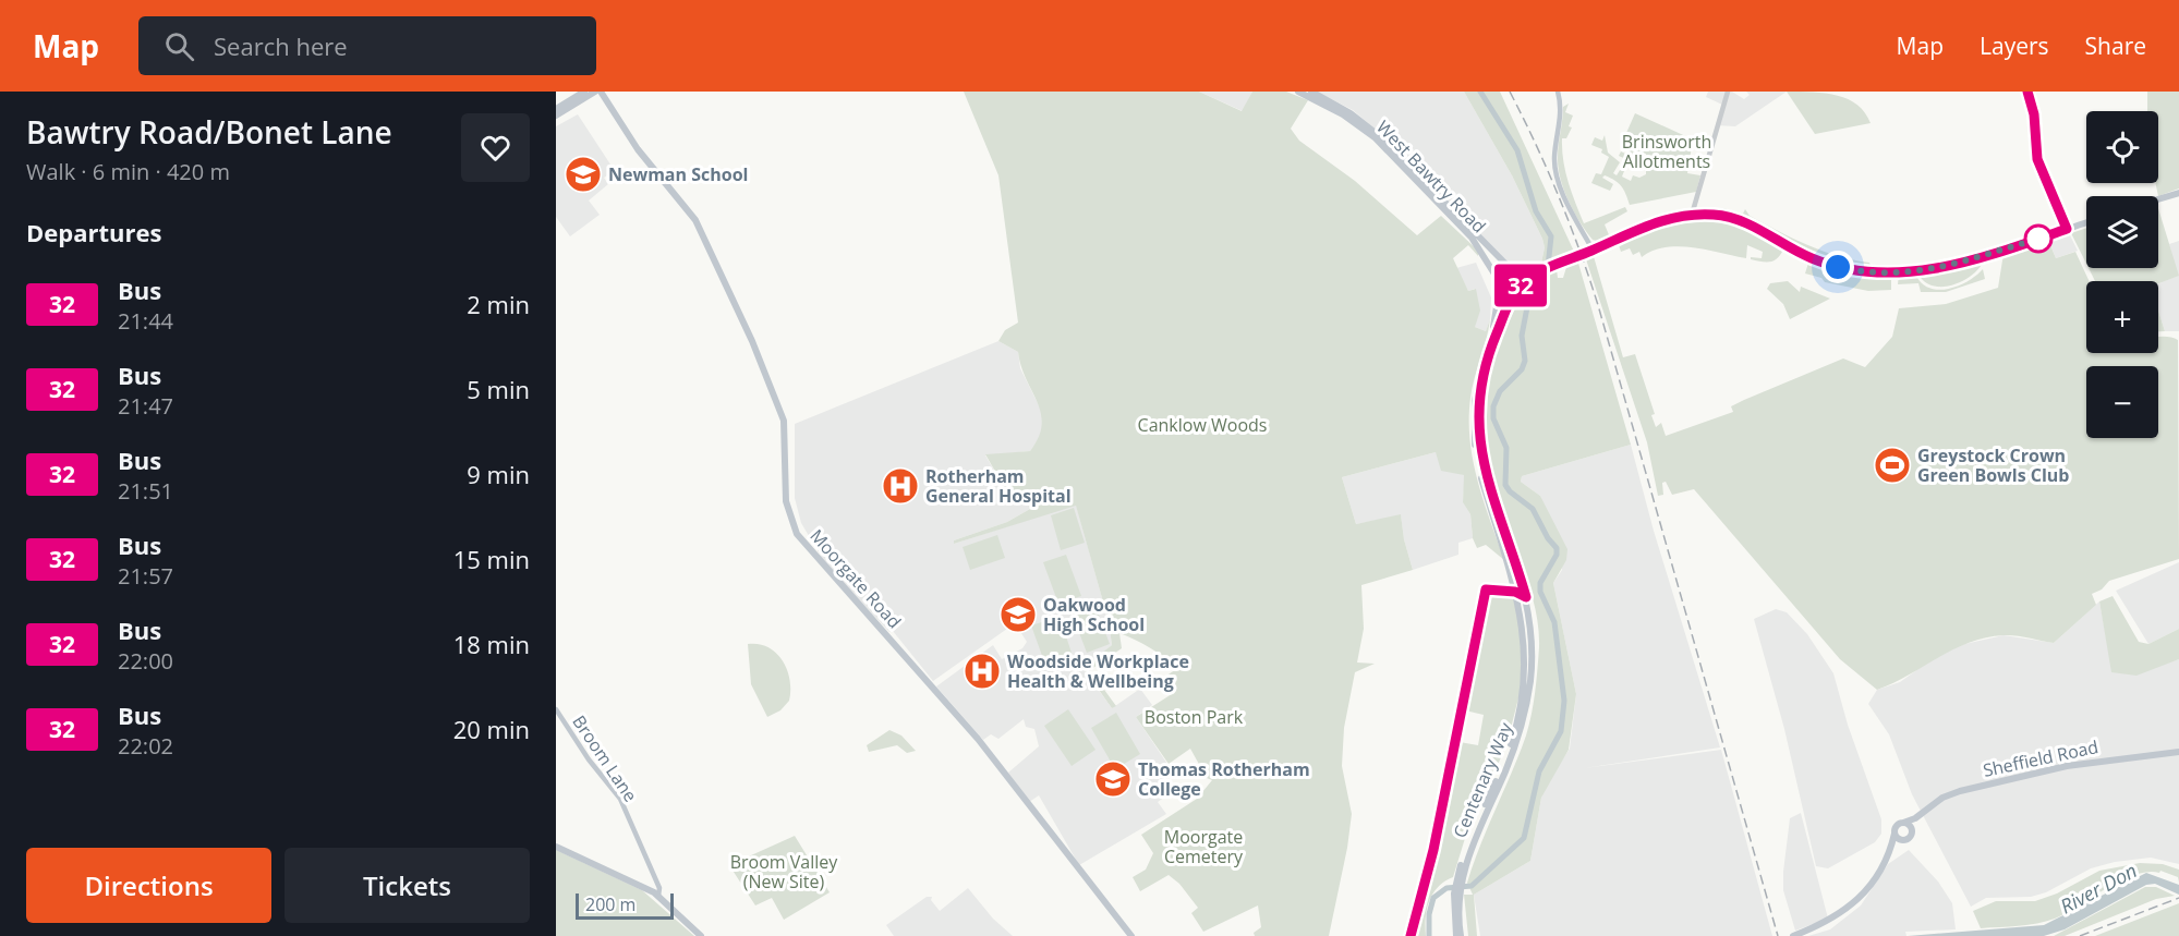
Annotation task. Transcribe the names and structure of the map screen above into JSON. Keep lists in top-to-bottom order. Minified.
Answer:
{"streets":{"main road":["West Bawtry Road","Moorgate Road","Broom Lane","Sheffield Road","Centenary Way"]},"crossings":[["West Bawtry Road","Centenary Way"]],"water":["River Don"],"parks":["Brinsworth Allotments","Canklow Woods","Boston Park","Moorgate Cemetery","Broom Valley (New Site)"],"places":{"school or university":["Newman School","Oakwood High School","Thomas Rotherham College"],"sports":["Greystock Crown Green Bowls Club"],"hospital":["Rotherham General Hospital","Woodside Workplace Health & Wellbeing"]},"lines":["bus line 32"],"scale_bar":"200 m","page":{"header":"Map","search":"Search here","nav":["Map","Layers","Share"],"heading":[["Bawtry Road/Bonet Lane","Walk · 6 min · 420 m"],"Departures"],"on_map":"32","map_buttons":["+","−"],"list":[{"mark":"32","name":"Bus","note":"21:44","value":"2 min"},{"mark":"32","name":"Bus","note":"21:47","value":"5 min"},{"mark":"32","name":"Bus","note":"21:51","value":"9 min"},{"mark":"32","name":"Bus","note":"21:57","value":"15 min"},{"mark":"32","name":"Bus","note":"22:00","value":"18 min"},{"mark":"32","name":"Bus","note":"22:02","value":"20 min"}],"buttons":["Directions","Tickets"],"scale":"200 m"}}
